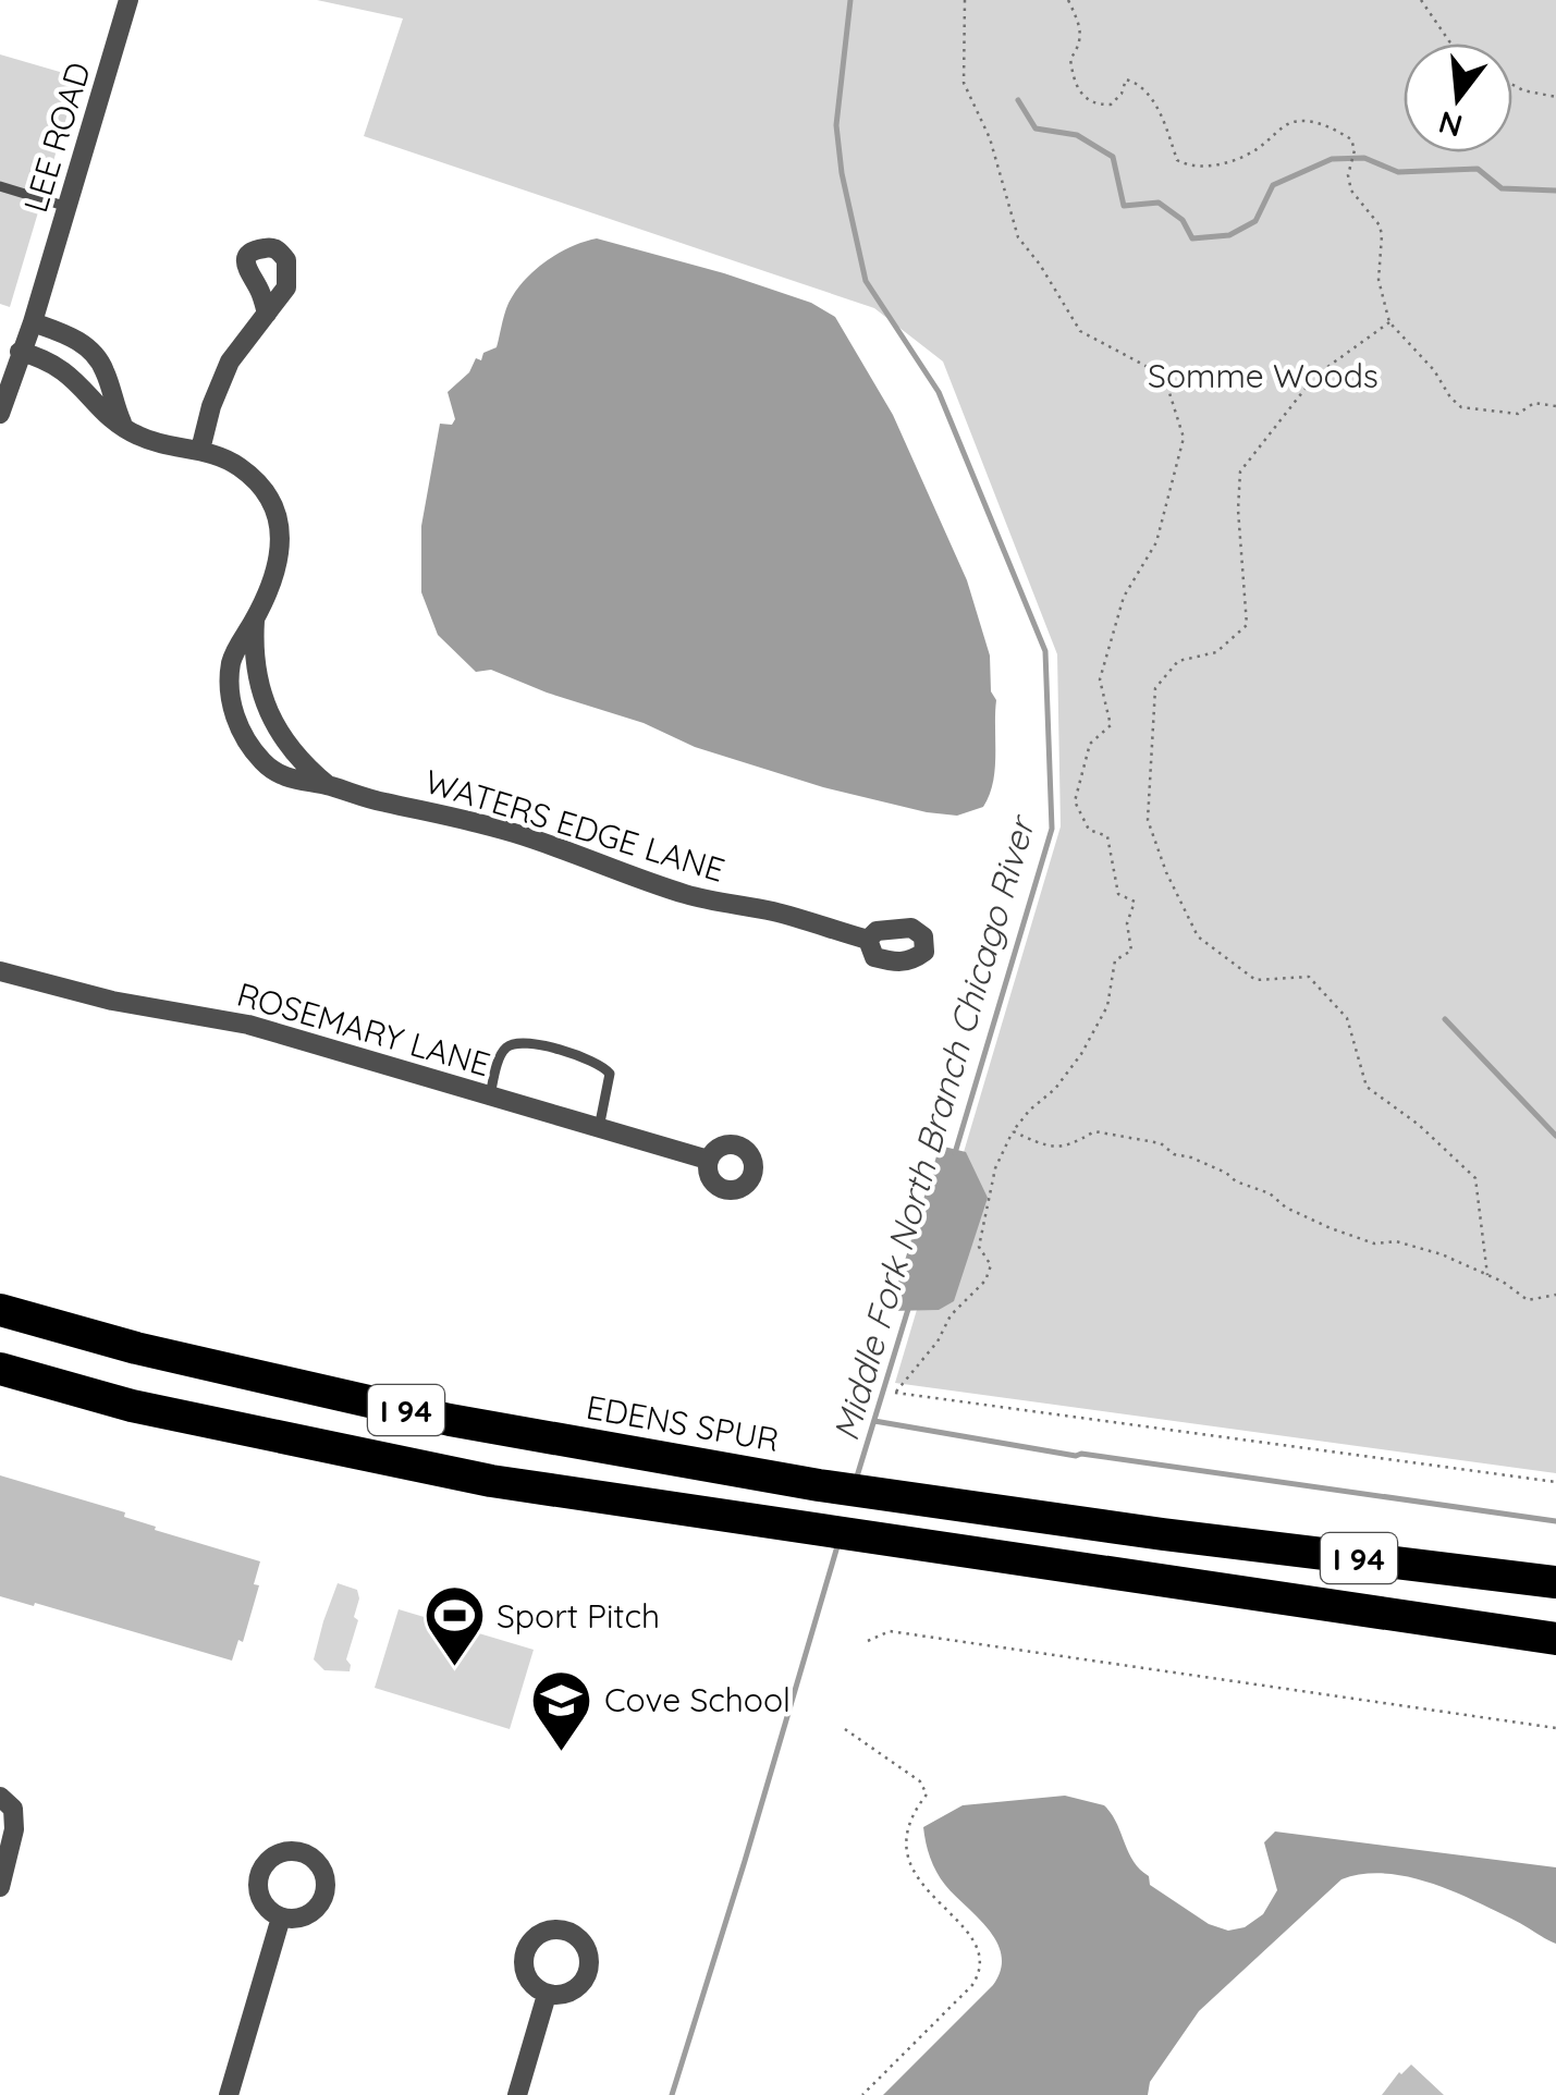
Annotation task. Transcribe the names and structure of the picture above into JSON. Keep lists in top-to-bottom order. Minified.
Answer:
{"streets":{"highway":["I 94","EDENS SPUR"],"street":["LEE ROAD","WATERS EDGE LANE","ROSEMARY LANE"]},"crossings":[["LEE ROAD","WATERS EDGE LANE"]],"water":["Middle Fork North Branch Chicago River"],"parks":["Somme Woods"],"places":{"sports":["Sport Pitch"],"school or university":["Cove School"]},"north":"bottom"}
